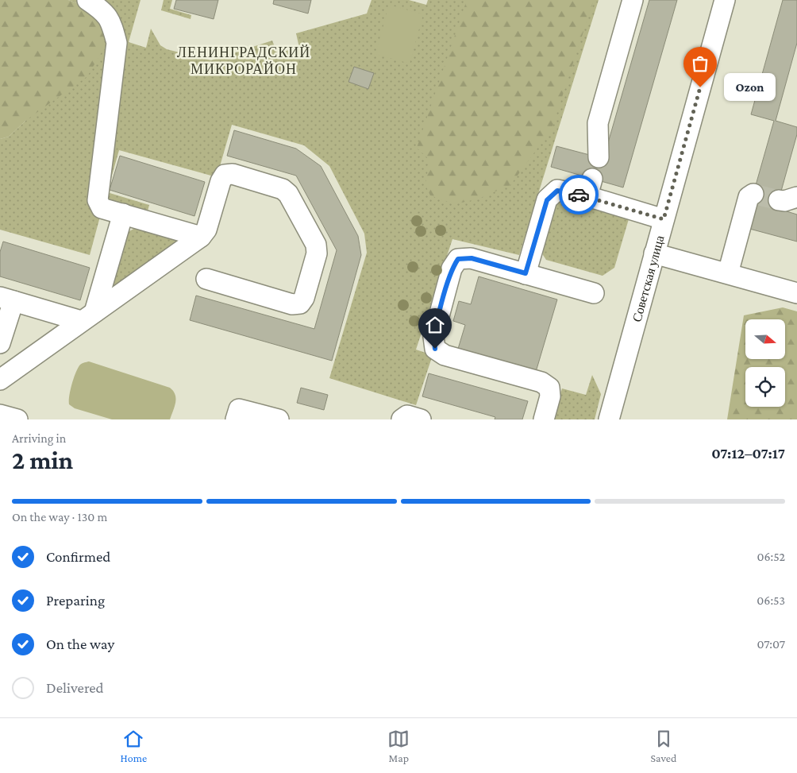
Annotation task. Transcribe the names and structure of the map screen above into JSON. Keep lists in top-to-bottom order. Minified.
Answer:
{"streets":{"street":["Советская улица"]},"districts":["ЛЕНИНГРАДСКИЙ МИКРОРАЙОН"],"places":["Ozon"],"north":"right","page":{"bubble":"Ozon","heading":["2 min","Arriving in","07:12–07:17"],"bar":"On the way · 130 m","list":[["Confirmed","06:52"],["Preparing","06:53"],["On the way","07:07"],"Delivered"],"tabs":["Home","Map","Saved"]}}
